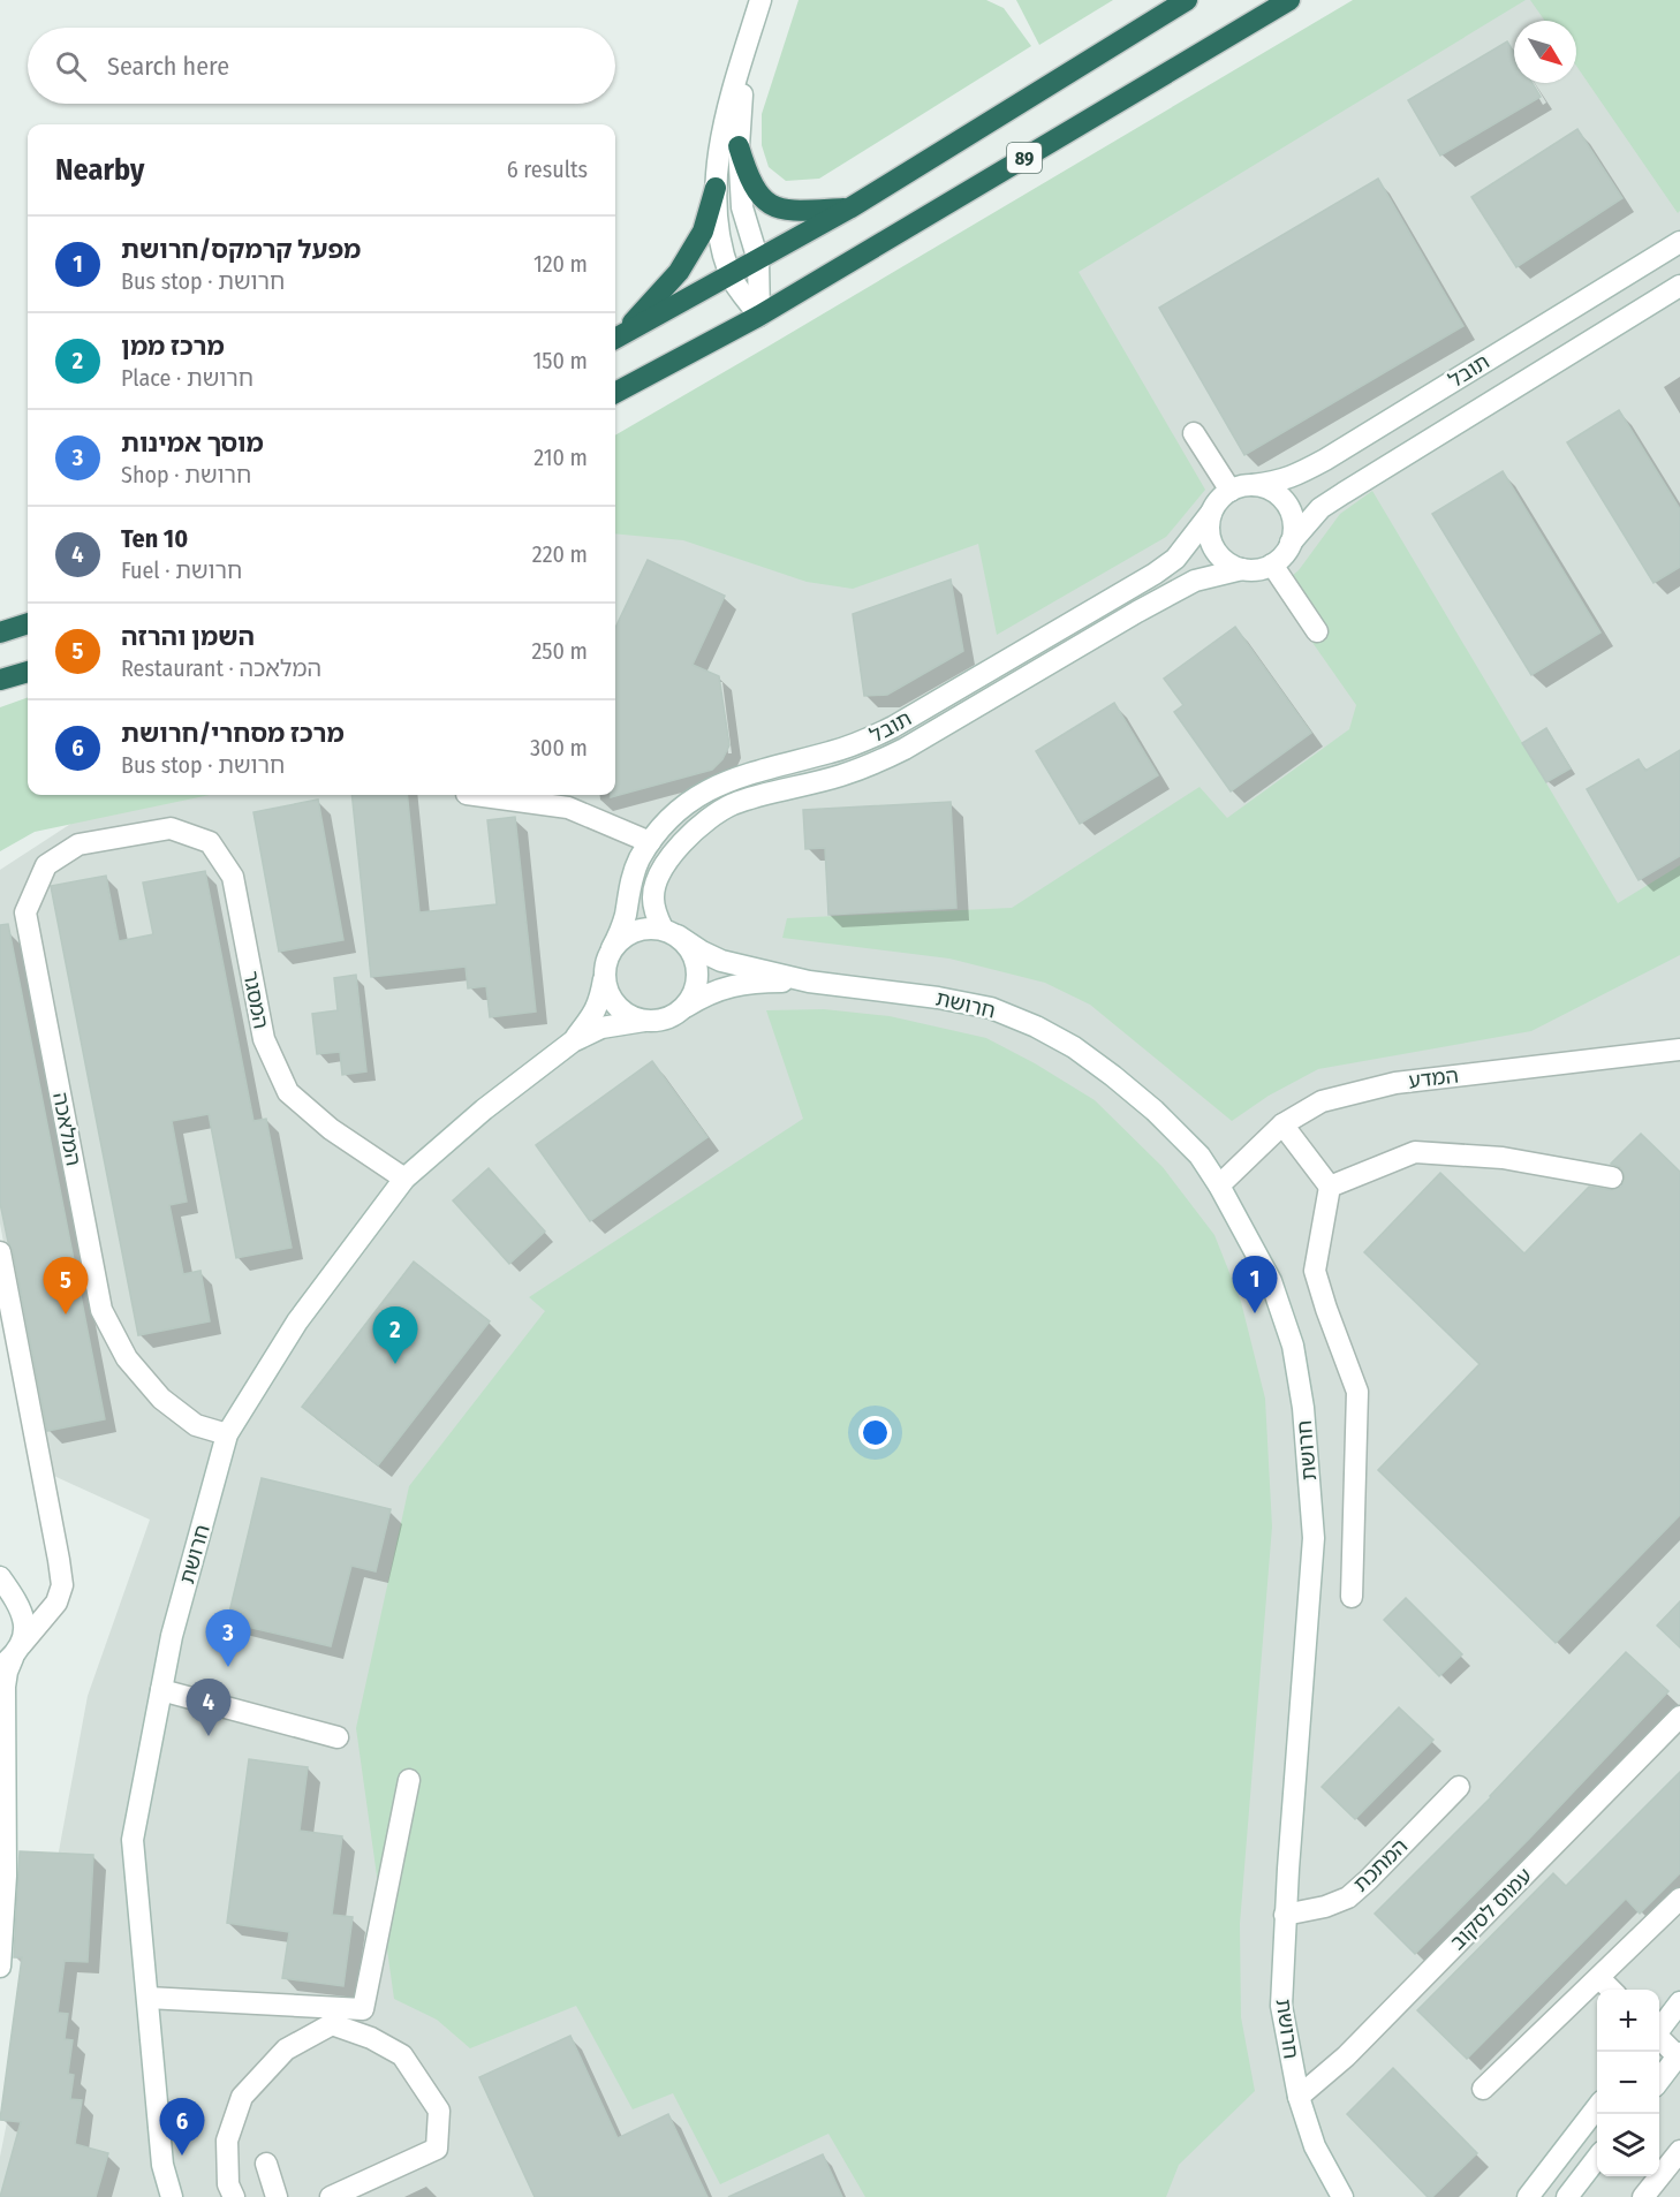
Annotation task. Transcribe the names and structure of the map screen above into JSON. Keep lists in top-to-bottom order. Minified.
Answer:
{"streets":{"highway":["89"],"street":["תובל","המסגר","חרושת","המדע","המלאכה","המתכת","עמוס לסקוב"]},"crossings":[["תובל","חרושת"],["המסגר","חרושת"],["המסגר","המלאכה"],["חרושת","המדע"],["חרושת","המלאכה"],["חרושת","המתכת"],["חרושת","עמוס לסקוב"]],"north":"bottom right","page":{"search":"Search here","heading":["Nearby","6 results"],"list":[{"mark":"1","name":"מפעל קרמקס/חרושת","note":"Bus stop · חרושת","value":"120 m"},{"mark":"2","name":"מרכז ממן","note":"Place · חרושת","value":"150 m"},{"mark":"3","name":"מוסך אמינות","note":"Shop · חרושת","value":"210 m"},{"mark":"4","name":"Ten 10","note":"Fuel · חרושת","value":"220 m"},{"mark":"5","name":"השמן והרזה","note":"Restaurant · המלאכה","value":"250 m"},{"mark":"6","name":"מרכז מסחרי/חרושת","note":"Bus stop · חרושת","value":"300 m"}],"pins":["1","5","2","3","4","6"],"map_buttons":["+","−"]}}
